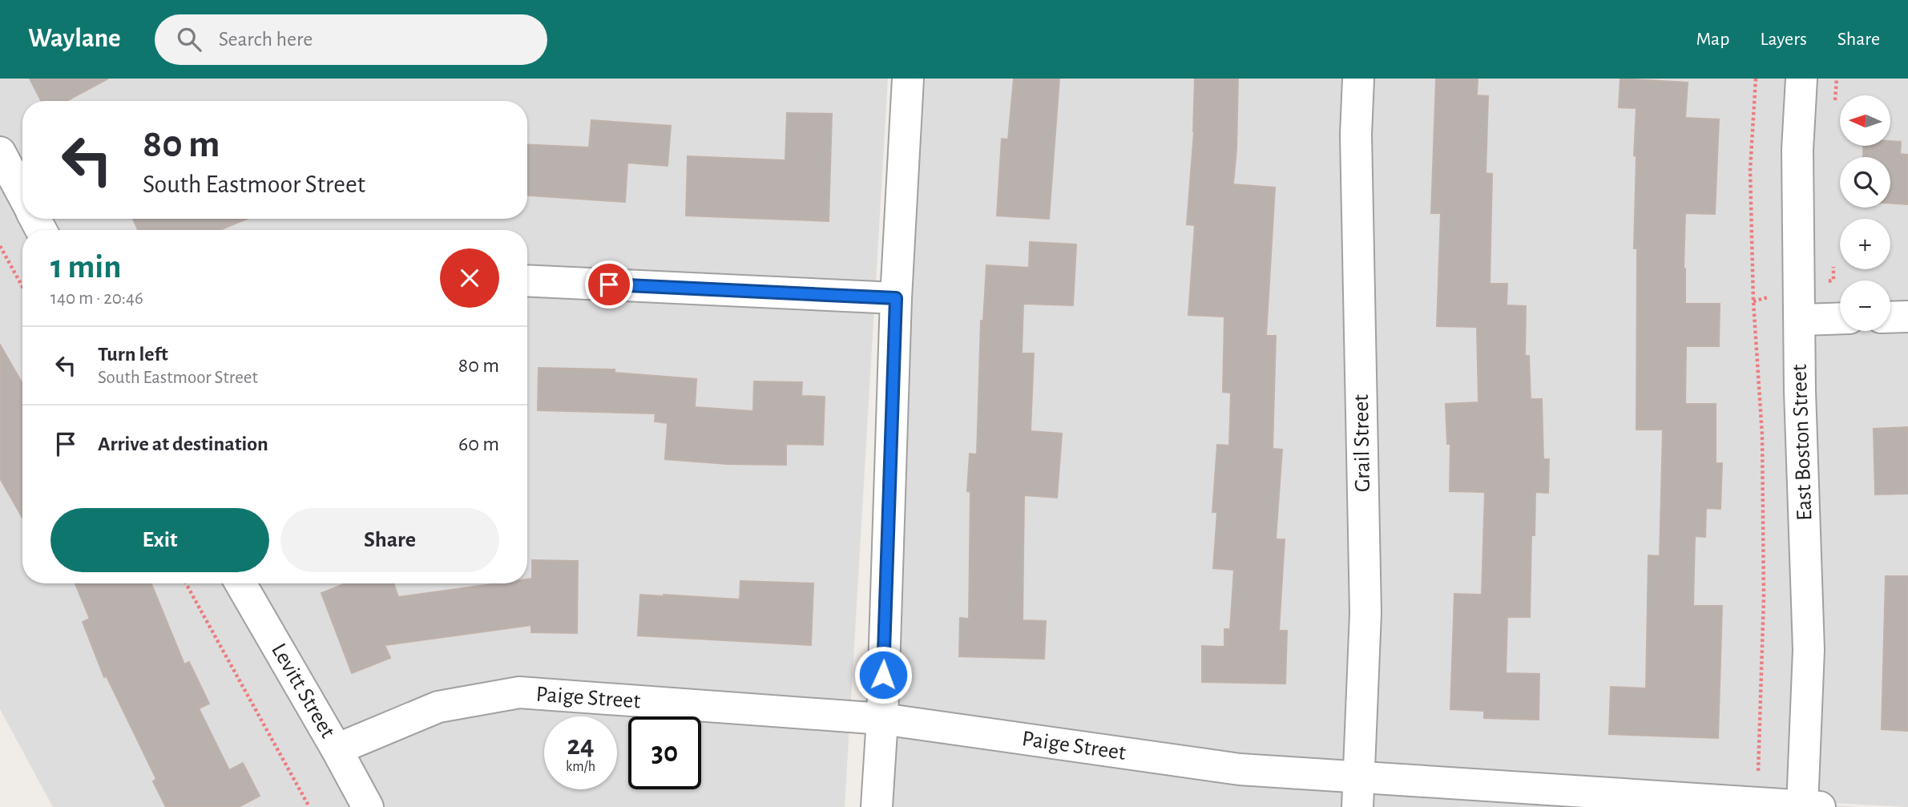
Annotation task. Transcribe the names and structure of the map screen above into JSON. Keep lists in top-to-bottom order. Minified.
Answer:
{"streets":{"street":["East Boston Street","Grail Street","Levitt Street","Paige Street"]},"crossings":[["East Boston Street","Paige Street"],["Grail Street","Paige Street"],["Levitt Street","Paige Street"]],"north":"left","page":{"header":"Waylane","search":"Search here","nav":["Map","Layers","Share"],"map_buttons":["+","−"],"turn":["80 m","South Eastmoor Street"],"heading":["1 min","140 m · 20:46"],"list":[{"name":"Turn left","note":"South Eastmoor Street","value":"80 m"},{"name":"Arrive at destination","value":"60 m"}],"buttons":["Exit","Share"],"speed":"24 km/h","limit":"30"}}
